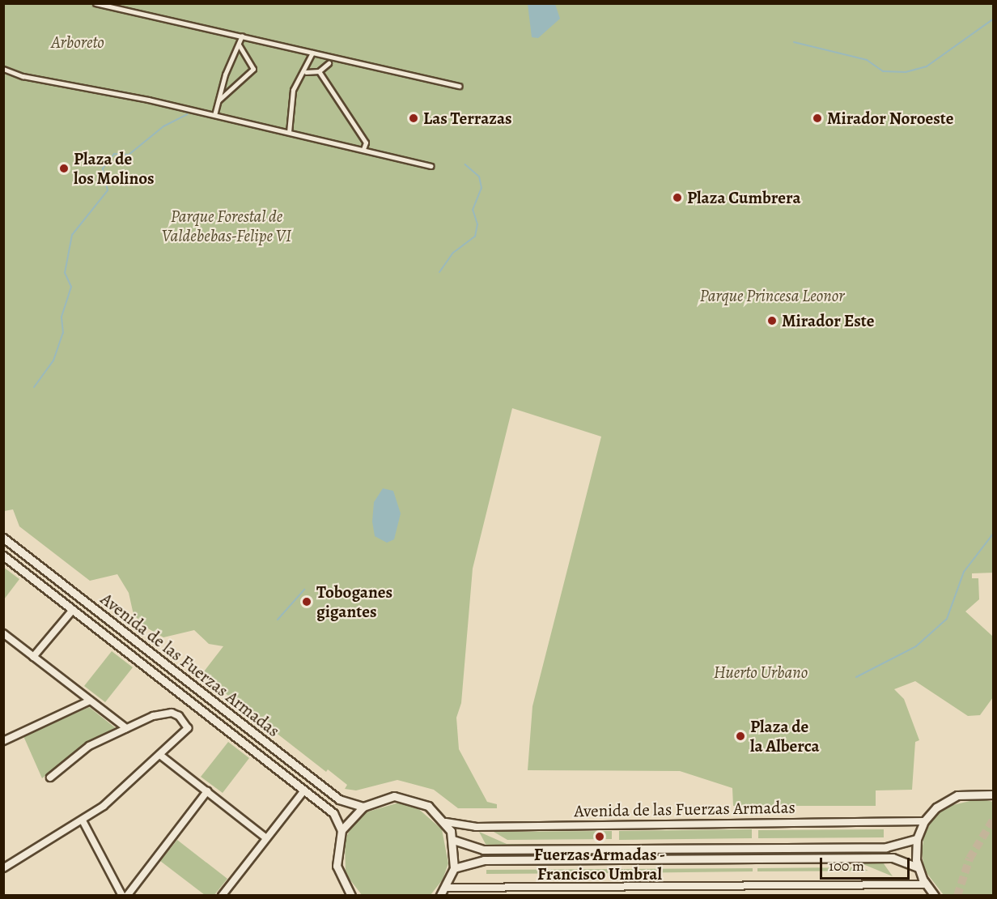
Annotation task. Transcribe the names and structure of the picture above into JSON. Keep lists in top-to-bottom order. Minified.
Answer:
{"streets":{"street":["Avenida de las Fuerzas Armadas"]},"parks":["Arboreto","Parque Forestal de Valdebebas-Felipe VI","Parque Princesa Leonor","Huerto Urbano"],"places":["Las Terrazas","Mirador Noroeste","Plaza de los Molinos","Plaza Cumbrera","Mirador Este","Toboganes gigantes","Plaza de la Alberca","Fuerzas Armadas - Francisco Umbral"],"scale_bar":"100 m"}
